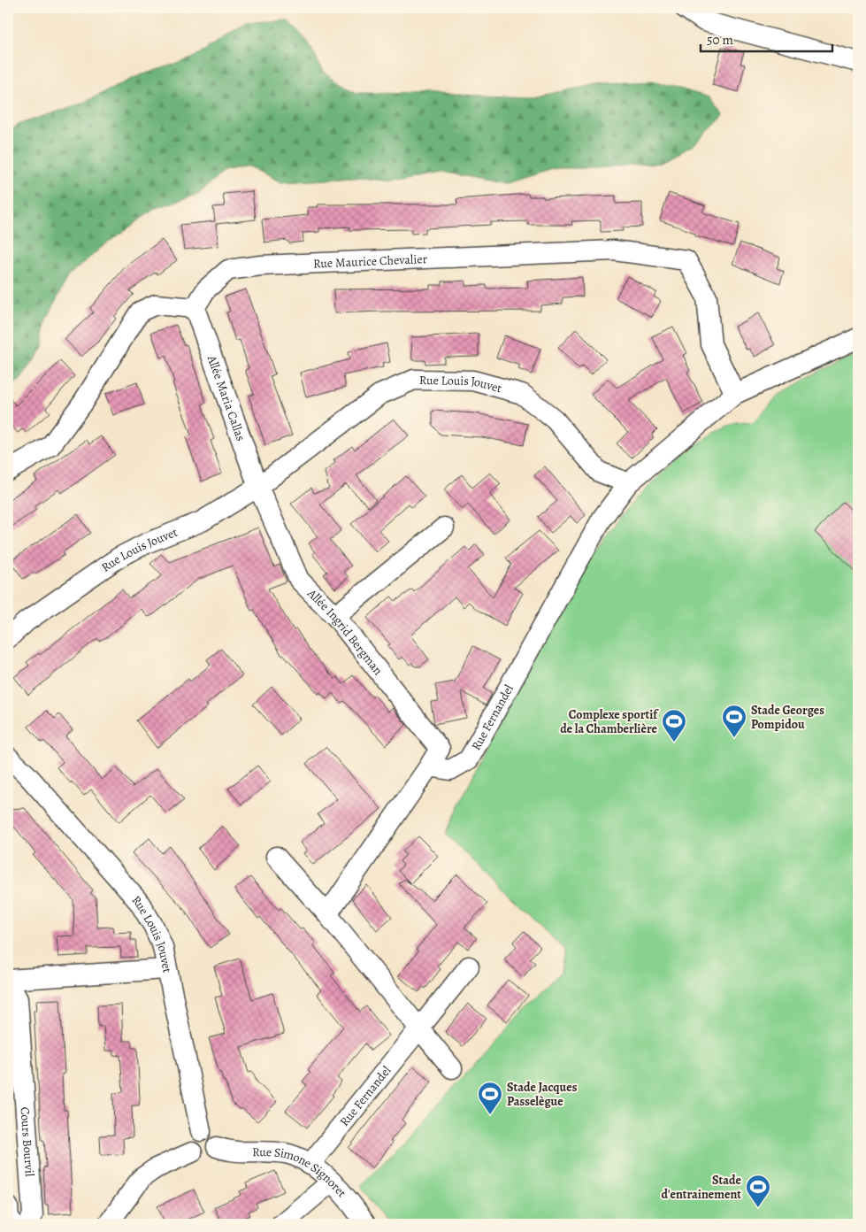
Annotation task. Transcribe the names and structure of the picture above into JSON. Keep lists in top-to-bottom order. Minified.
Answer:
{"streets":{"street":["Rue Maurice Chevalier","Rue Louis Jouvet","Allée Maria Callas","Allée Ingrid Bergman","Rue Fernandel","Cours Bourvil","Rue Simone Signoret"]},"crossings":[["Rue Maurice Chevalier","Allée Maria Callas"],["Rue Louis Jouvet","Allée Maria Callas"],["Rue Louis Jouvet","Allée Ingrid Bergman"],["Rue Louis Jouvet","Rue Fernandel"],["Rue Louis Jouvet","Rue Simone Signoret"],["Allée Maria Callas","Allée Ingrid Bergman"],["Allée Ingrid Bergman","Rue Fernandel"],["Rue Fernandel","Rue Simone Signoret"]],"places":{"sports":["Stade Georges Pompidou","Complexe sportif de la Chamberlière","Stade Jacques Passelègue","Stade d'entrainement"]},"scale_bar":"50 m"}
